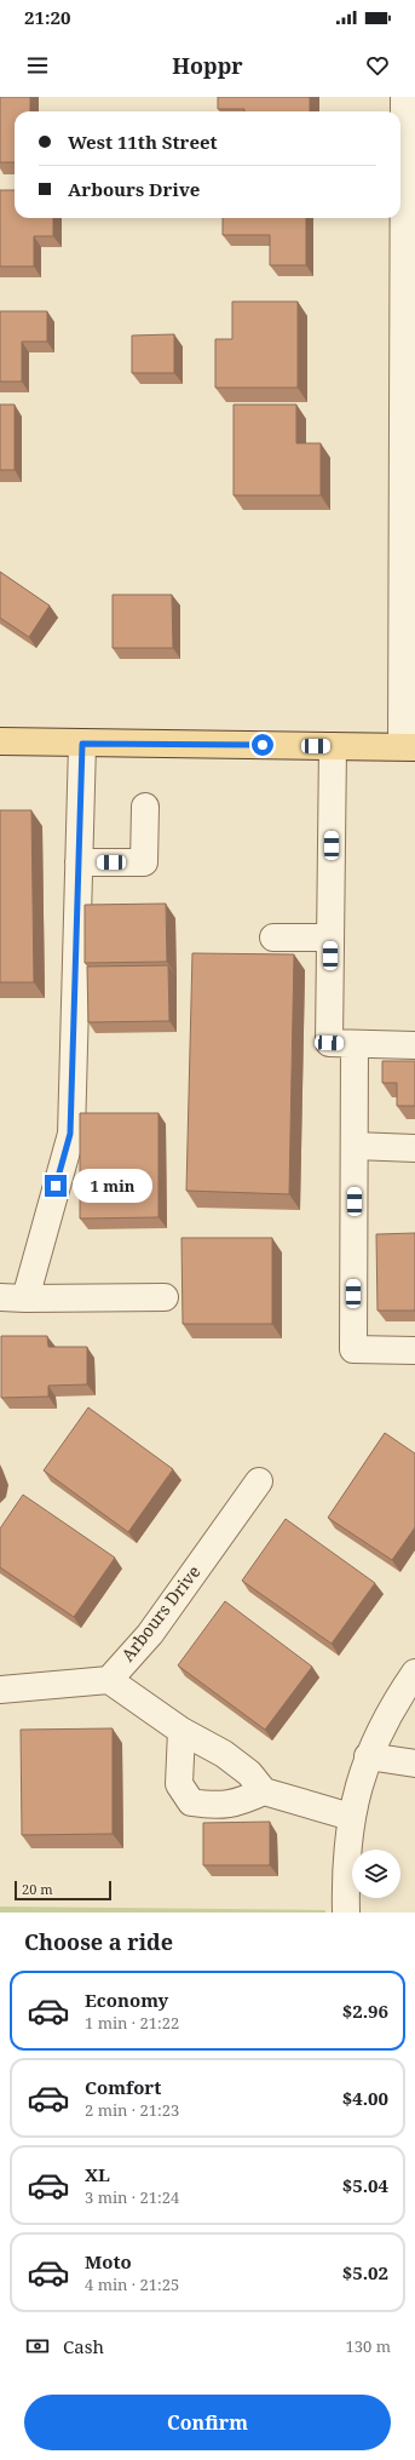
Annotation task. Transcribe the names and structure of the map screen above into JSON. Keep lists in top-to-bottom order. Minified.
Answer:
{"streets":{"street":["Arbours Drive"]},"scale_bar":"20 m","page":{"status":"21:20","header":"Hoppr","banner":["West 11th Street","Arbours Drive"],"bubble":"1 min","scale":"20 m","heading":"Choose a ride","list":[{"name":"Economy","note":"1 min · 21:22","value":"$2.96"},{"name":"Comfort","note":"2 min · 21:23","value":"$4.00"},{"name":"XL","note":"3 min · 21:24","value":"$5.04"},{"name":"Moto","note":"4 min · 21:25","value":"$5.02"}],"pay":["Cash","130 m"],"buttons":"Confirm"}}
